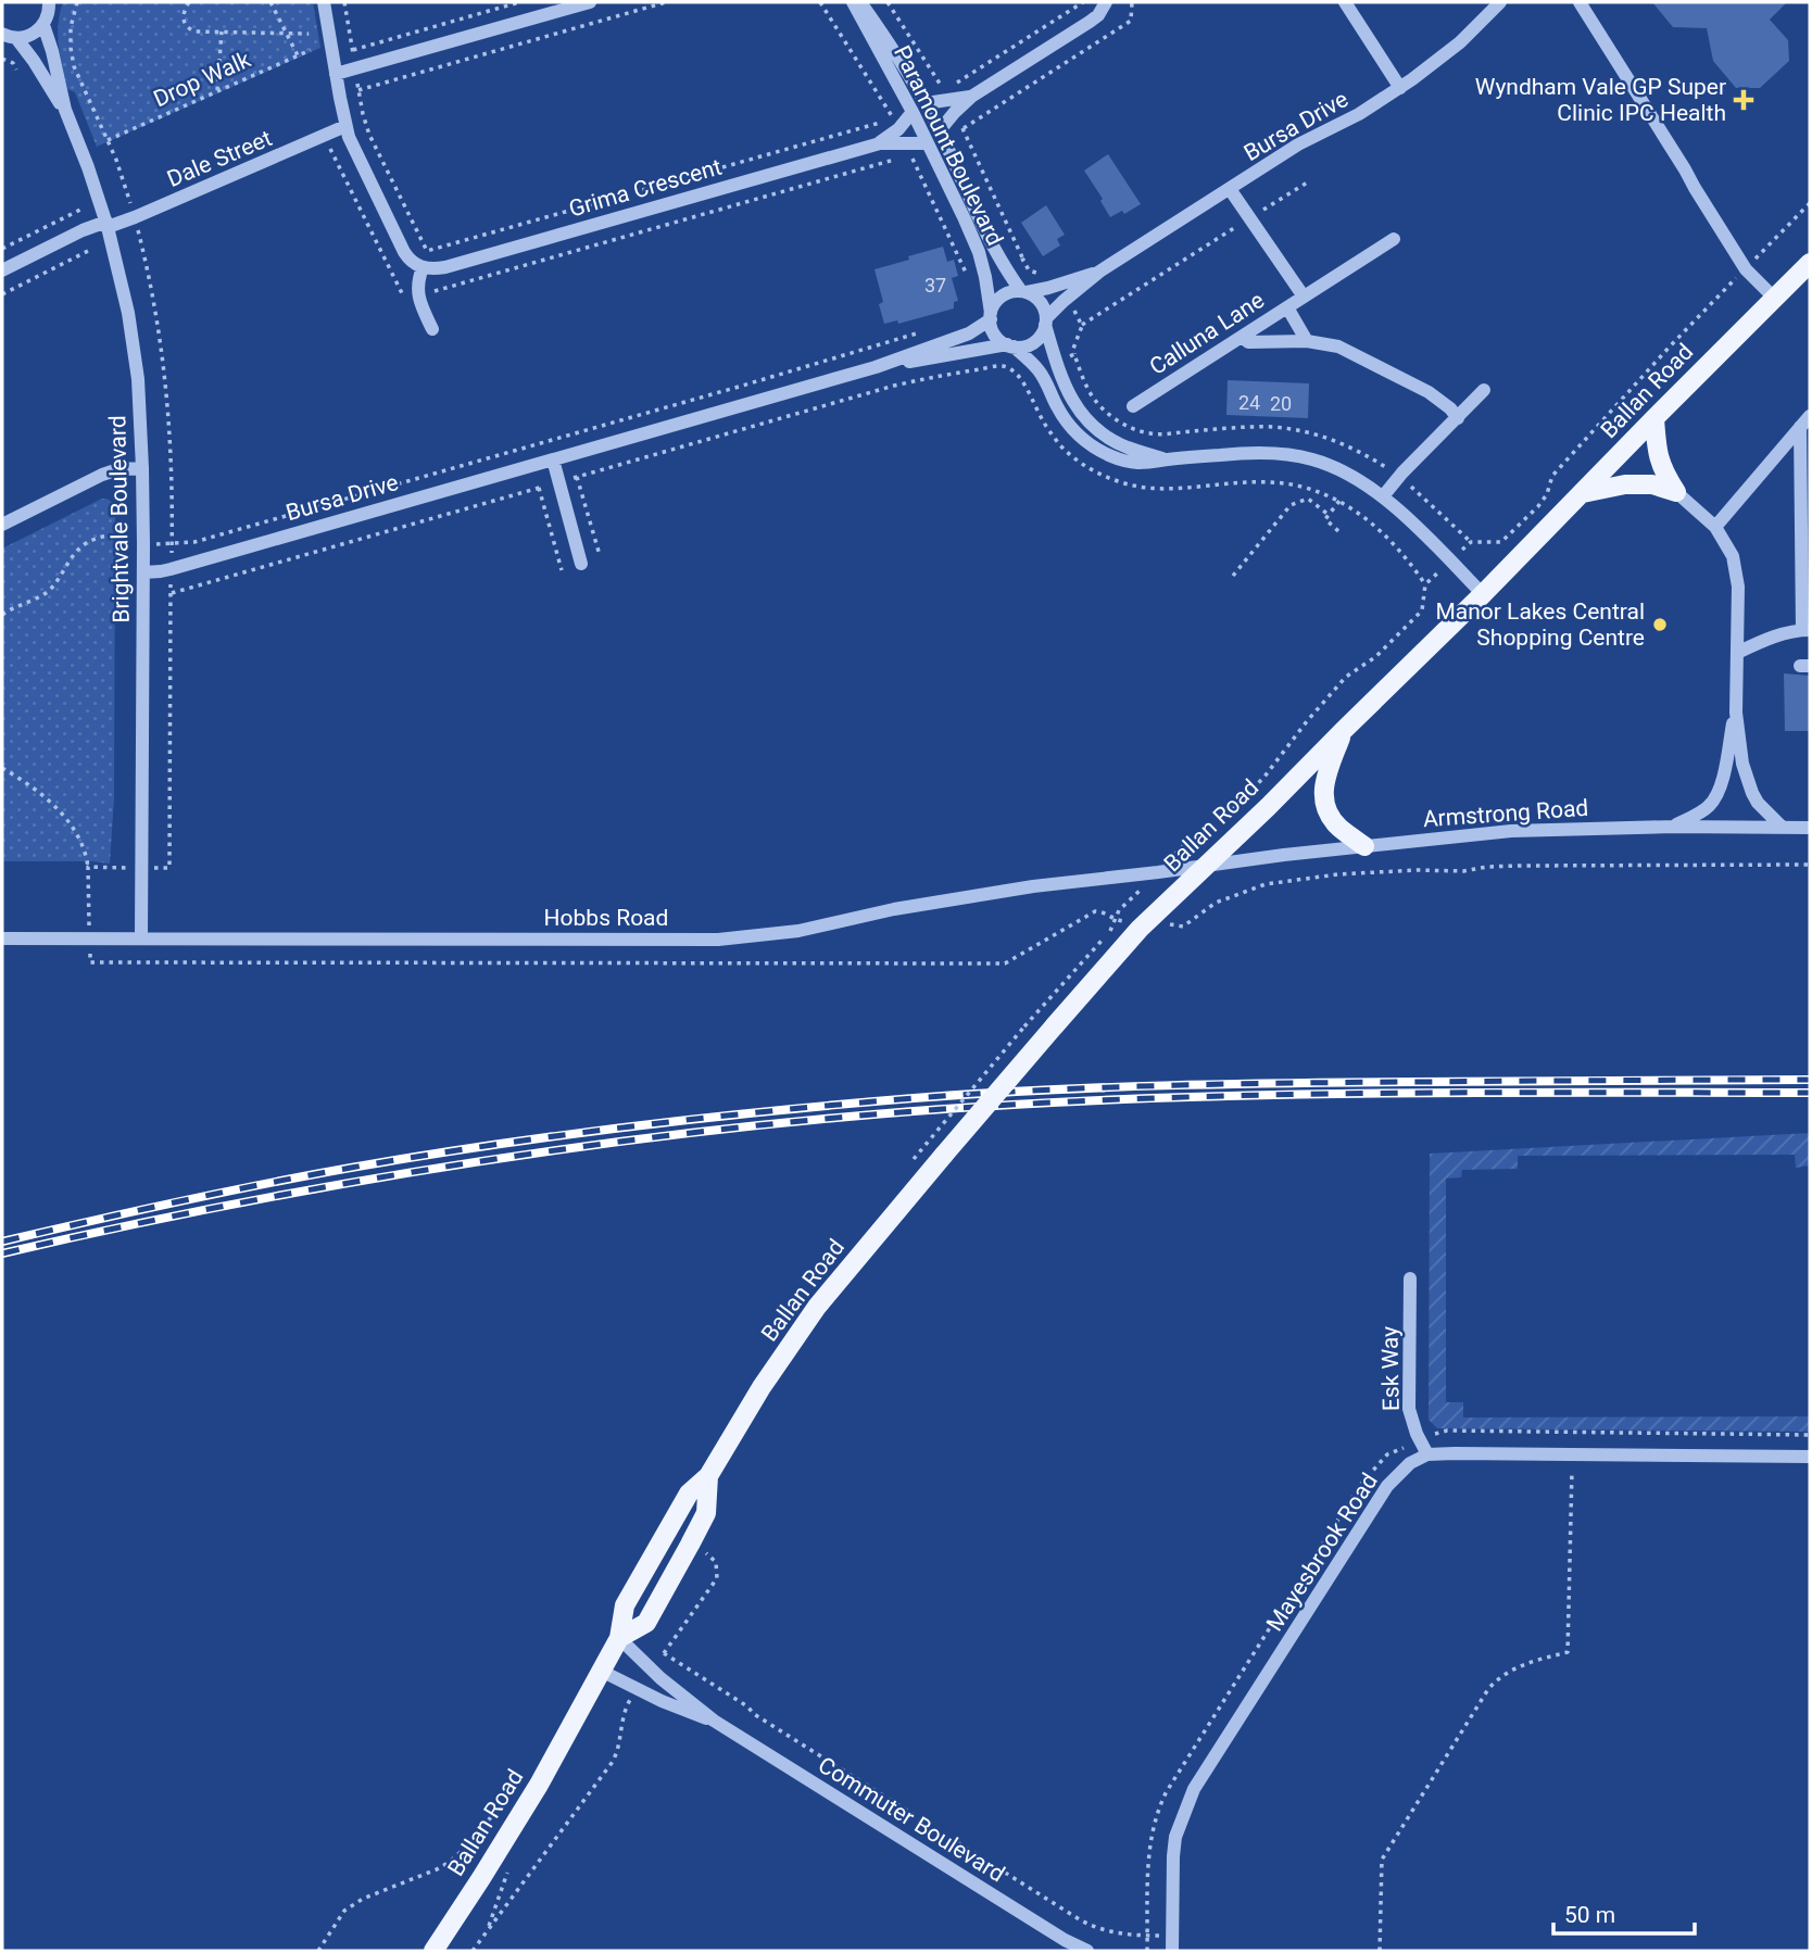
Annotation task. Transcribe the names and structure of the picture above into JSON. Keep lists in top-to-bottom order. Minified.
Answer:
{"streets":{"main road":["Ballan Road"],"street":["Bursa Drive","Paramount Boulevard","Dale Street","Grima Crescent","Calluna Lane","Brightvale Boulevard","Armstrong Road","Hobbs Road","Esk Way","Mayesbrook Road","Commuter Boulevard"],"path":["Drop Walk"]},"crossings":[["Bursa Drive","Paramount Boulevard"],["Bursa Drive","Brightvale Boulevard"],["Paramount Boulevard","Grima Crescent"],["Dale Street","Brightvale Boulevard"],["Ballan Road","Armstrong Road"],["Ballan Road","Hobbs Road"],["Ballan Road","Commuter Boulevard"],["Brightvale Boulevard","Hobbs Road"],["Armstrong Road","Hobbs Road"],["Esk Way","Mayesbrook Road"]],"places":{"health":["Wyndham Vale GP Super Clinic IPC Health"],"other":["Manor Lakes Central Shopping Centre"]},"house_numbers":["37","24","20"],"scale_bar":"50 m"}
